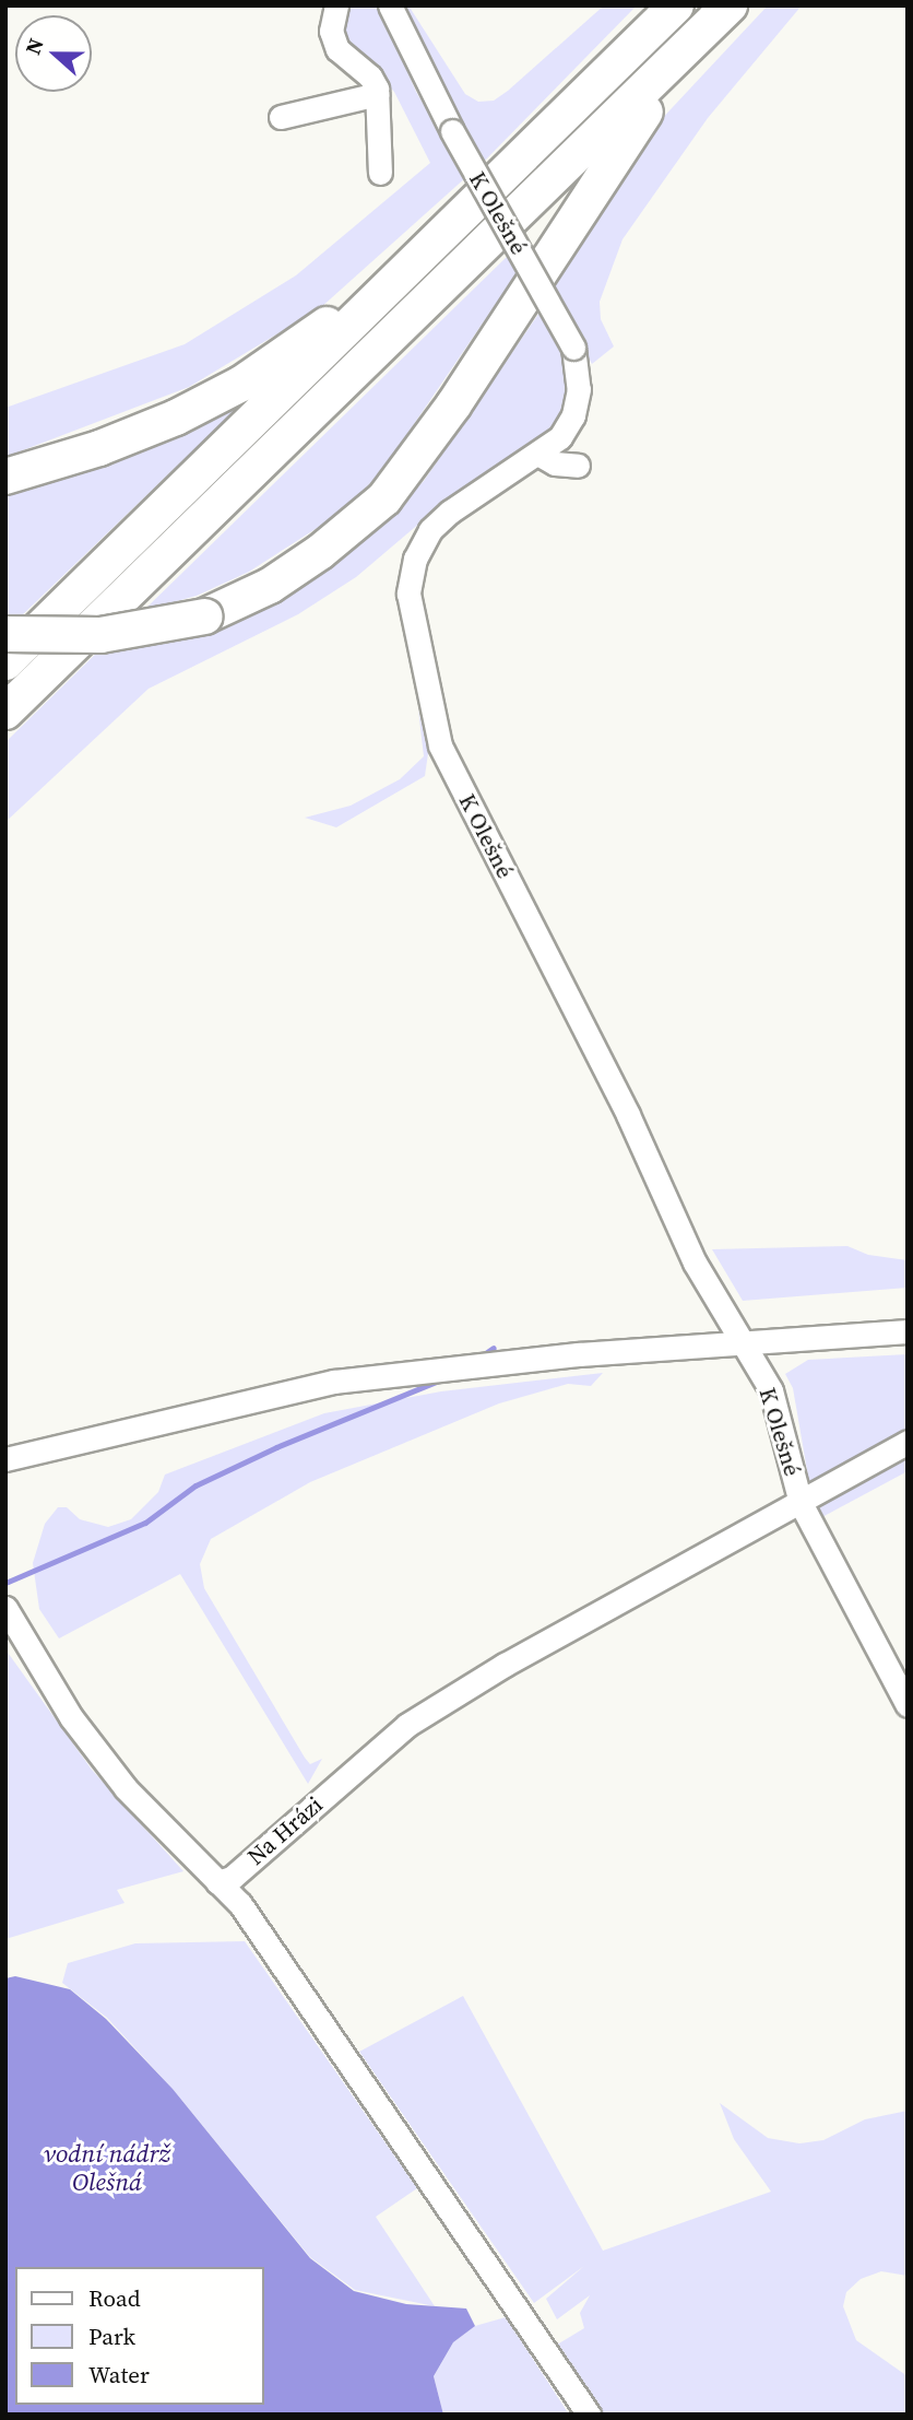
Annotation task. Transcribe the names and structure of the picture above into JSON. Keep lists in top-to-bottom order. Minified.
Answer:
{"streets":{"street":["K Olešné","Na Hrázi"]},"crossings":[["K Olešné","Na Hrázi"]],"water":["vodní nádrž Olešná"],"legend":["Road","Park","Water"],"north":"left"}
